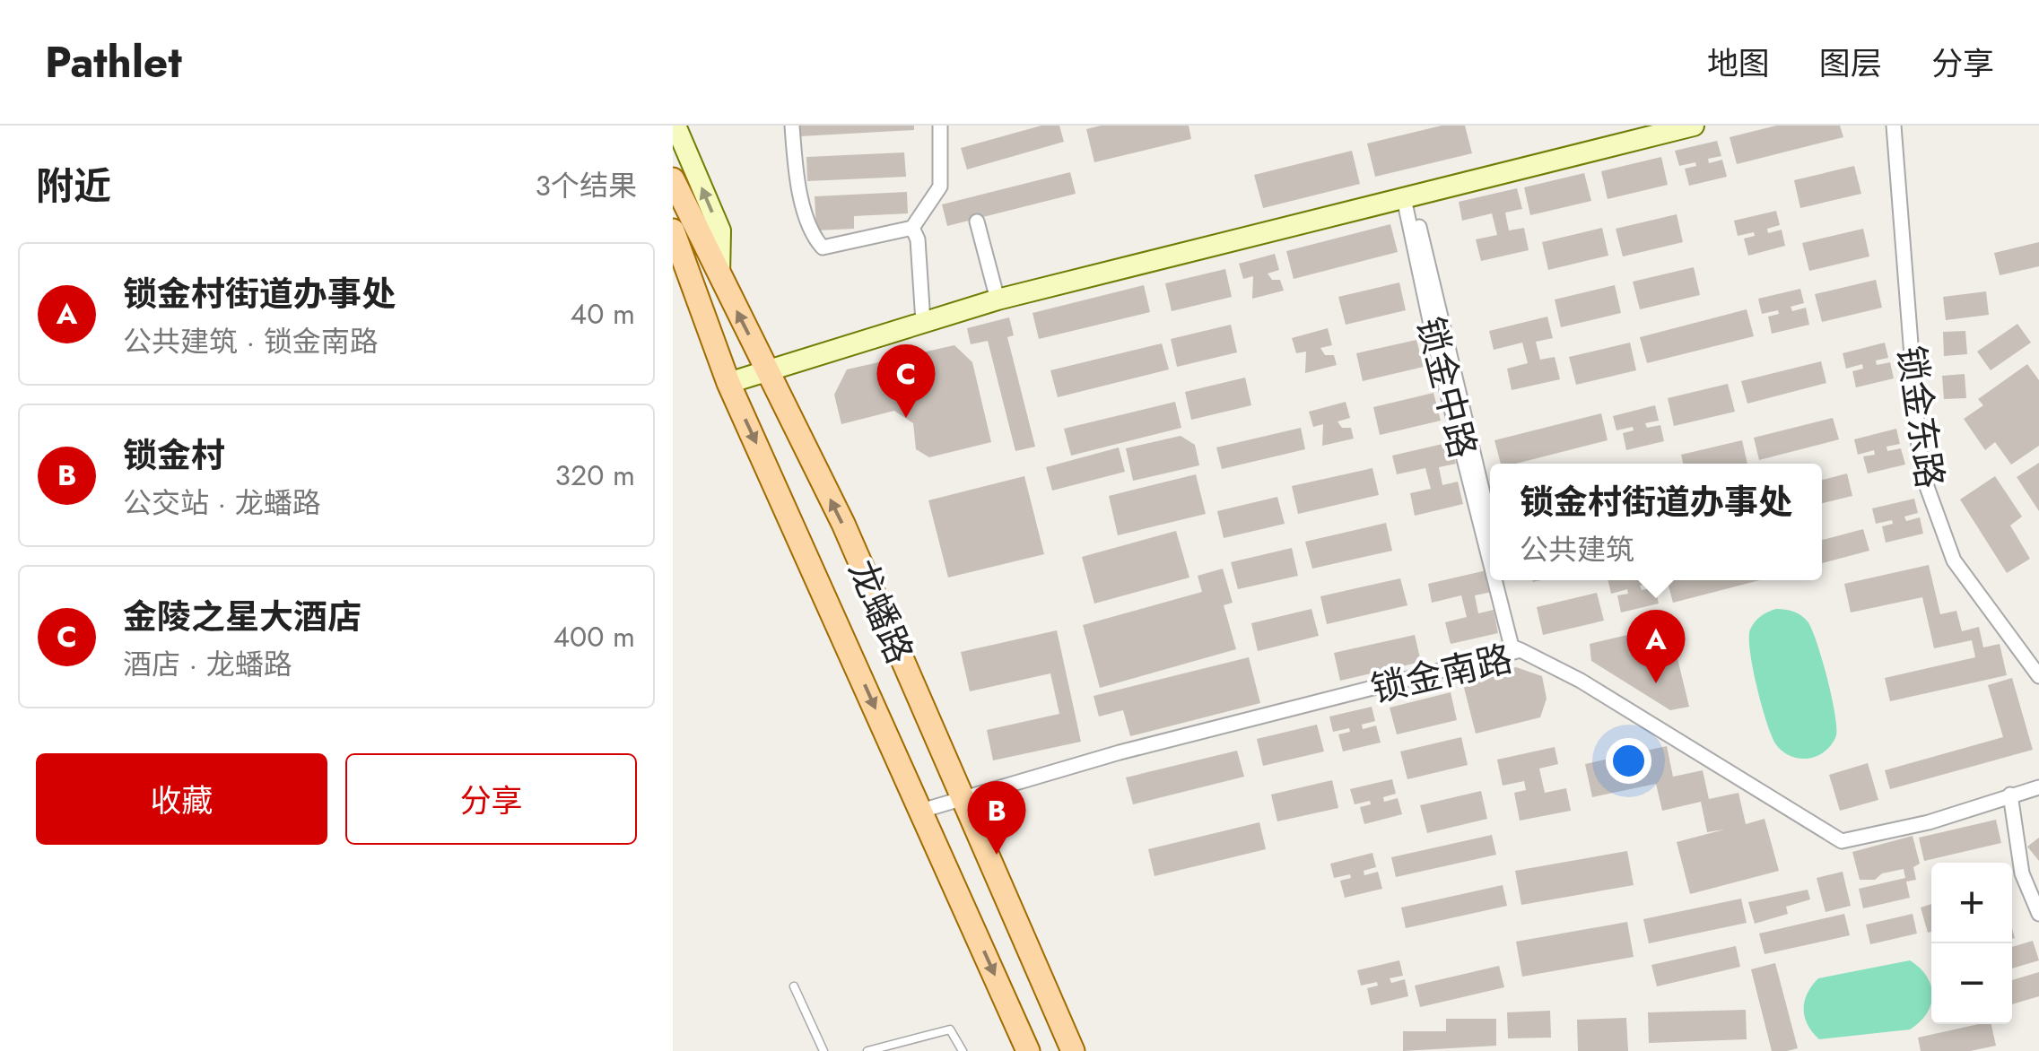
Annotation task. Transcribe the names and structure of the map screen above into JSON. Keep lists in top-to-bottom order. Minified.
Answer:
{"streets":{"main road":["龙蟠路"],"street":["锁金中路","锁金东路","锁金南路"]},"crossings":[["锁金中路","锁金南路"],["龙蟠路","锁金南路"]],"page":{"header":"Pathlet","nav":["地图","图层","分享"],"heading":["附近","3个结果"],"list":[{"mark":"A","name":"锁金村街道办事处","note":"公共建筑 · 锁金南路","value":"40 m"},{"mark":"B","name":"锁金村","note":"公交站 · 龙蟠路","value":"320 m"},{"mark":"C","name":"金陵之星大酒店","note":"酒店 · 龙蟠路","value":"400 m"}],"pins":["C","A","B"],"popup":["锁金村街道办事处","公共建筑"],"buttons":["收藏","分享"],"map_buttons":["+","−"]}}
